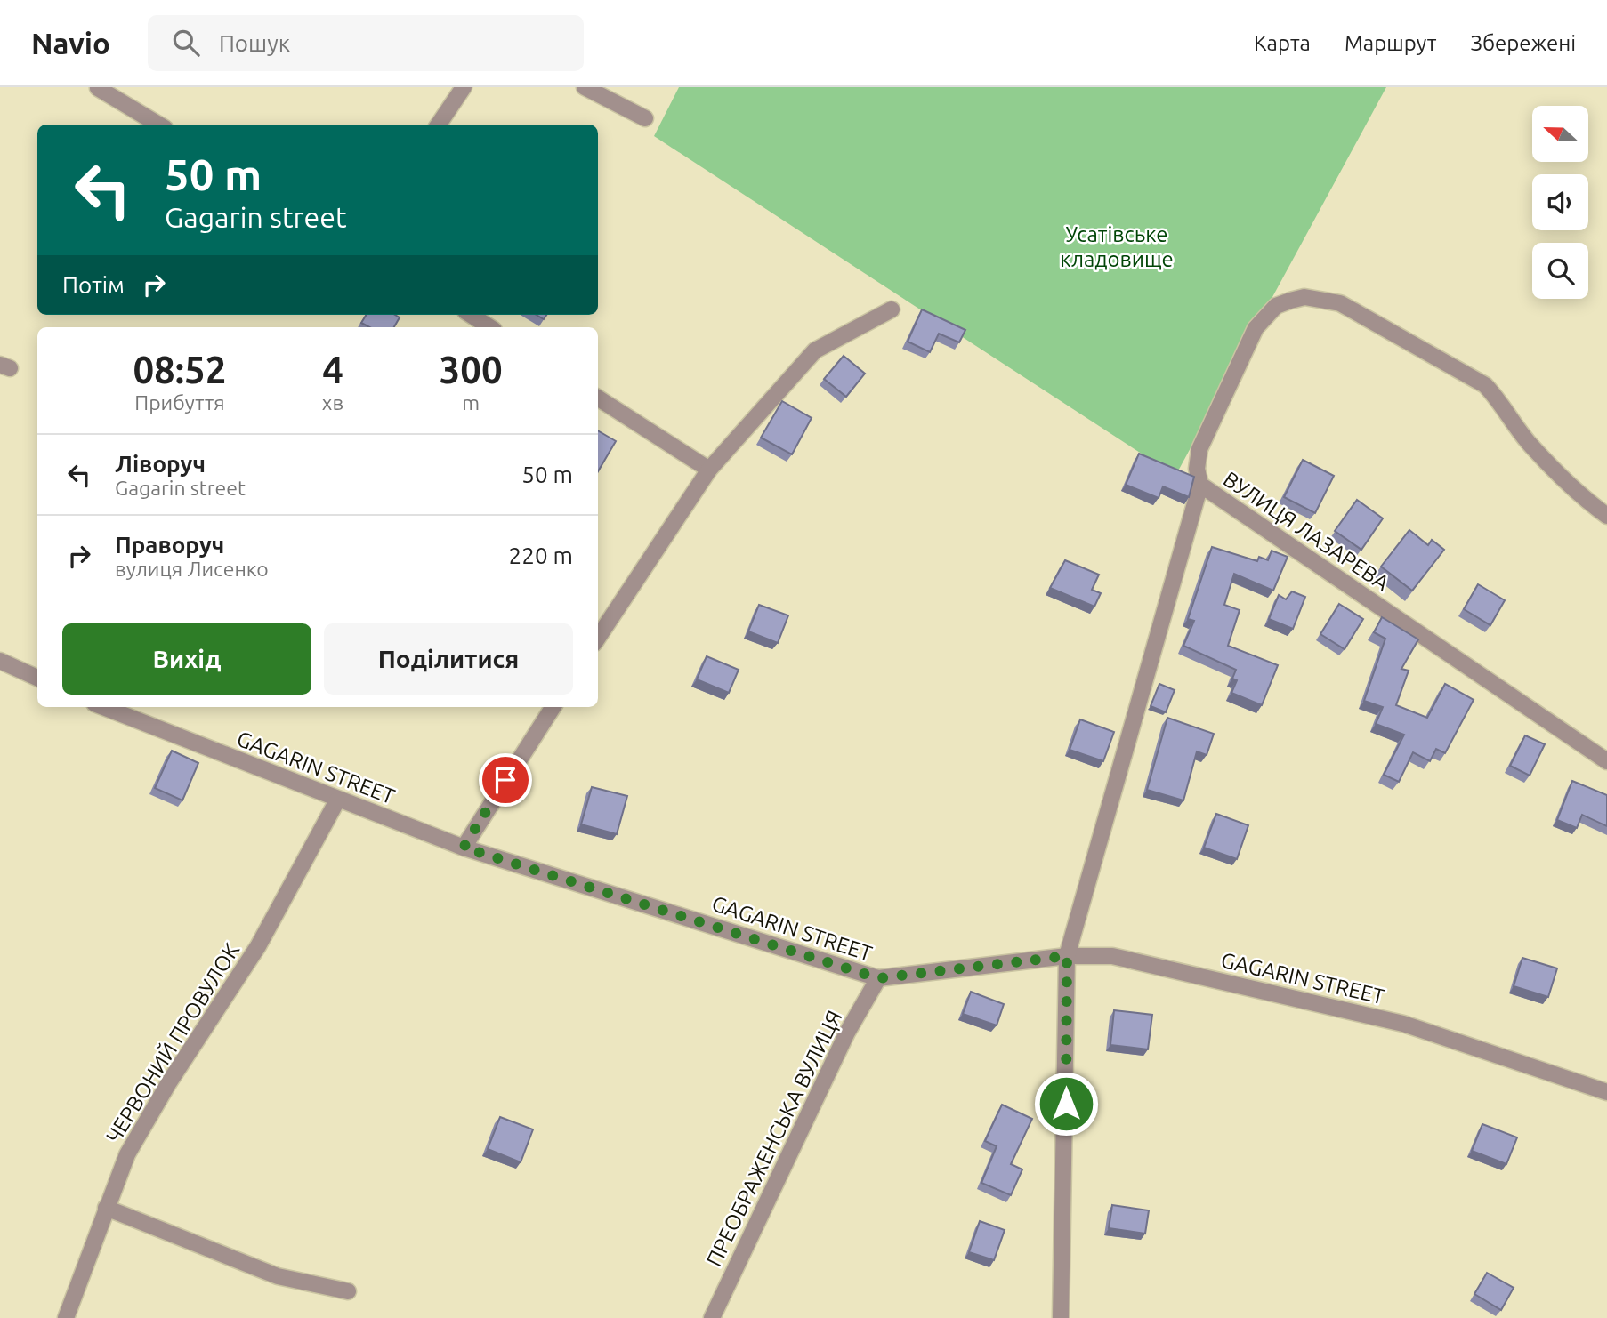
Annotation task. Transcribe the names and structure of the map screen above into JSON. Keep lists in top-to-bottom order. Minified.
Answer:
{"streets":{"street":["ВУЛИЦЯ ЛАЗАРЕВА","GAGARIN STREET","ЧЕРВОНИЙ ПРОВУЛОК","ПРЕОБРАЖЕНСЬКА ВУЛИЦЯ"]},"crossings":[["ВУЛИЦЯ ЛАЗАРЕВА","GAGARIN STREET"],["GAGARIN STREET","ЧЕРВОНИЙ ПРОВУЛОК"],["GAGARIN STREET","ПРЕОБРАЖЕНСЬКА ВУЛИЦЯ"]],"parks":["Усатівське кладовище"],"north":"left","page":{"header":"Navio","search":"Пошук","nav":["Карта","Маршрут","Збережені"],"turn":["50 m","Gagarin street"],"then":"Потім","eta":["08:52","Прибуття","4","хв","300","m"],"list":[{"name":"Ліворуч","note":"Gagarin street","value":"50 m"},{"name":"Праворуч","note":"вулиця Лисенко","value":"220 m"}],"buttons":["Вихід","Поділитися"]}}
